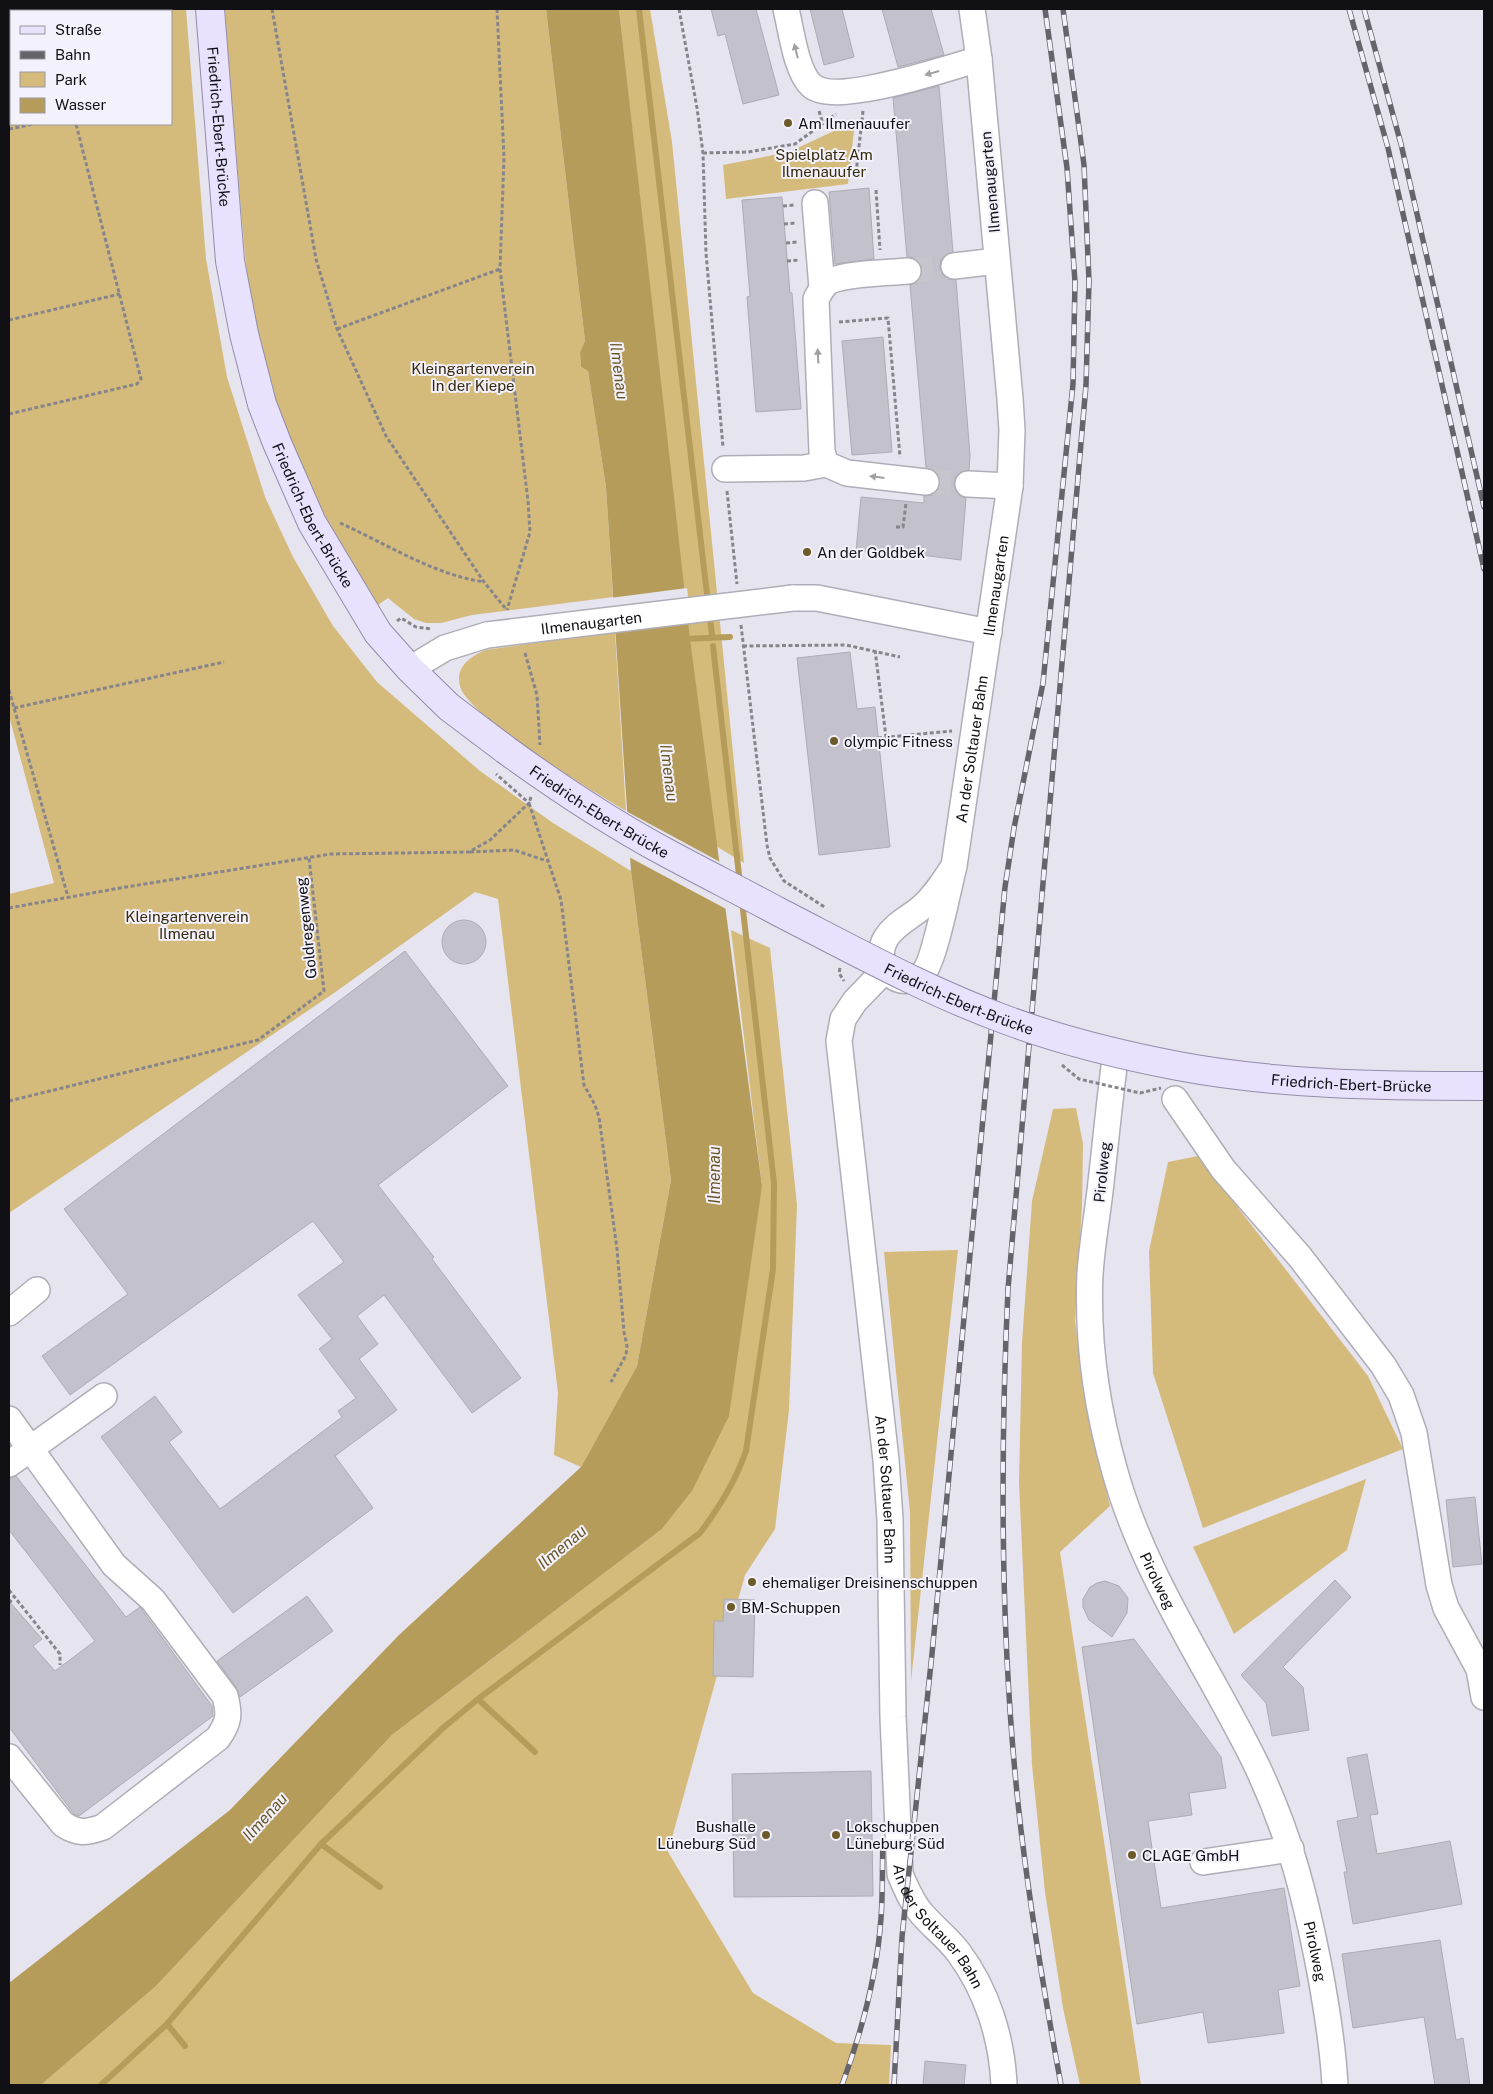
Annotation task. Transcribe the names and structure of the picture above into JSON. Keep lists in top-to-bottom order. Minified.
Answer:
{"streets":{"main road":["Friedrich-Ebert-Brücke"],"street":["Ilmenaugarten","An der Soltauer Bahn","Pirolweg"],"path":["Goldregenweg"]},"crossings":[["Friedrich-Ebert-Brücke","Ilmenaugarten"],["Friedrich-Ebert-Brücke","Pirolweg"],["Ilmenaugarten","An der Soltauer Bahn"]],"water":["Ilmenau"],"parks":["Spielplatz Am Ilmenauufer","Kleingartenverein In der Kiepe","Kleingartenverein Ilmenau"],"places":["Am Ilmenauufer","An der Goldbek","olympic Fitness","ehemaliger Dreisinenschuppen","BM-Schuppen","Bushalle Lüneburg Süd","Lokschuppen Lüneburg Süd","CLAGE GmbH"],"legend":["Straße","Bahn","Park","Wasser"]}
